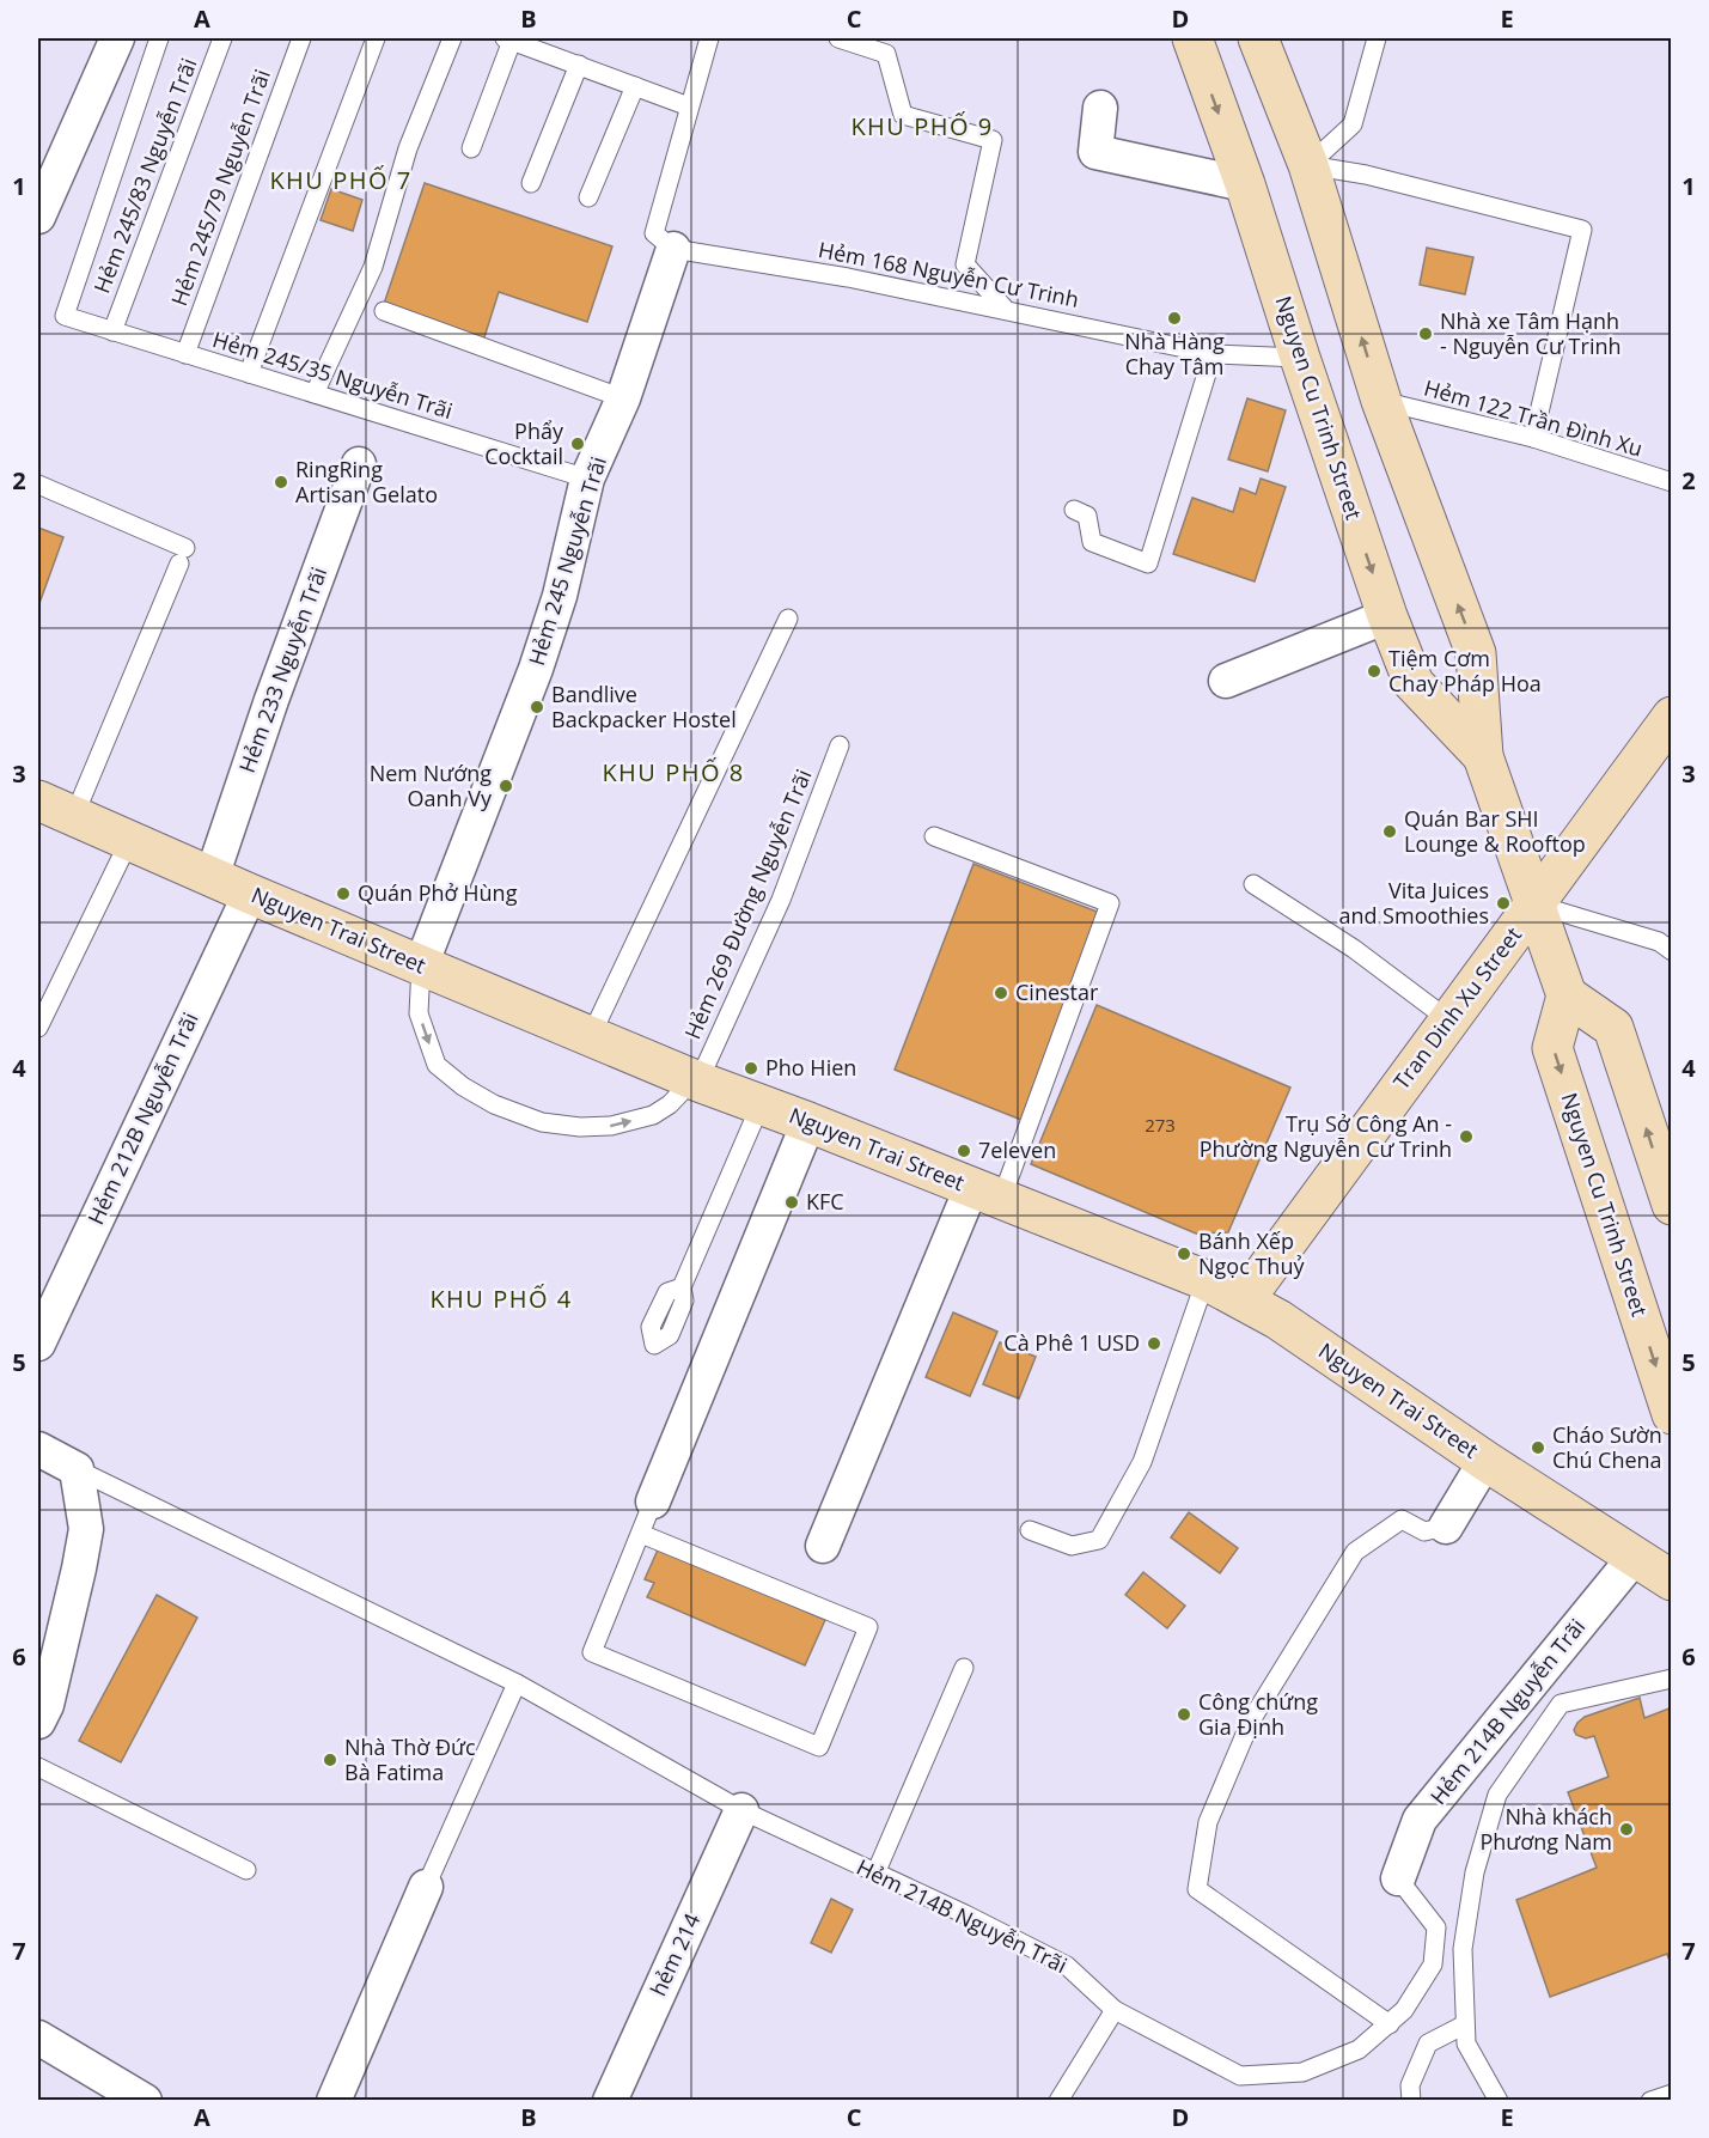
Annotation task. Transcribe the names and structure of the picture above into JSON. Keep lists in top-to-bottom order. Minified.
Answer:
{"streets":{"street":["Nguyen Cu Trinh Street","Hẻm 245 Nguyễn Trãi","Hẻm 233 Nguyễn Trãi","Nguyen Trai Street","Tran Dinh Xu Street","Hẻm 212B Nguyễn Trãi","Hẻm 214B Nguyễn Trãi","hẻm 214"],"lane":["Hẻm 245/83 Nguyễn Trãi","Hẻm 245/79 Nguyễn Trãi","Hẻm 168 Nguyễn Cư Trinh","Hẻm 245/35 Nguyễn Trãi","Hẻm 122 Trần Ðình Xu","Hẻm 269 Đường Nguyễn Trãi"]},"crossings":[["Hẻm 245/83 Nguyễn Trãi","Hẻm 245/35 Nguyễn Trãi"],["Hẻm 245/79 Nguyễn Trãi","Hẻm 245/35 Nguyễn Trãi"],["Hẻm 168 Nguyễn Cư Trinh","Nguyen Cu Trinh Street"],["Hẻm 168 Nguyễn Cư Trinh","Hẻm 245 Nguyễn Trãi"],["Hẻm 245/35 Nguyễn Trãi","Hẻm 245 Nguyễn Trãi"],["Nguyen Cu Trinh Street","Hẻm 122 Trần Ðình Xu"],["Nguyen Cu Trinh Street","Tran Dinh Xu Street"],["Hẻm 245 Nguyễn Trãi","Nguyen Trai Street"],["Hẻm 233 Nguyễn Trãi","Nguyen Trai Street"],["Hẻm 269 Đường Nguyễn Trãi","Nguyen Trai Street"],["Nguyen Trai Street","Tran Dinh Xu Street"],["Nguyen Trai Street","Hẻm 212B Nguyễn Trãi"],["Nguyen Trai Street","Hẻm 214B Nguyễn Trãi"],["Hẻm 214B Nguyễn Trãi","hẻm 214"]],"districts":["KHU PHỐ 9","KHU PHỐ 7","KHU PHỐ 8","KHU PHỐ 4"],"places":["Nhà Hàng Chay Tâm","Nhà xe Tâm Hạnh - Nguyễn Cư Trinh","Phẩy Cocktail","RingRing Artisan Gelato","Tiệm Cơm Chay Pháp Hoa","Bandlive Backpacker Hostel","Nem Nướng Oanh Vy","Quán Bar SHI Lounge & Rooftop","Quán Phở Hùng","Vita Juices and Smoothies","Cinestar","Pho Hien","Trụ Sở Công An - Phường Nguyễn Cư Trinh","7eleven","KFC","Bánh Xếp Ngọc Thuỷ","Cà Phê 1 USD","Cháo Sườn Chú Chena","Công chứng Gia Định","Nhà Thờ Đức Bà Fatima","Nhà khách Phương Nam"],"house_numbers":["273"],"grid":{"columns":["A","B","C","D","E"],"rows":["1","2","3","4","5","6","7"]}}
